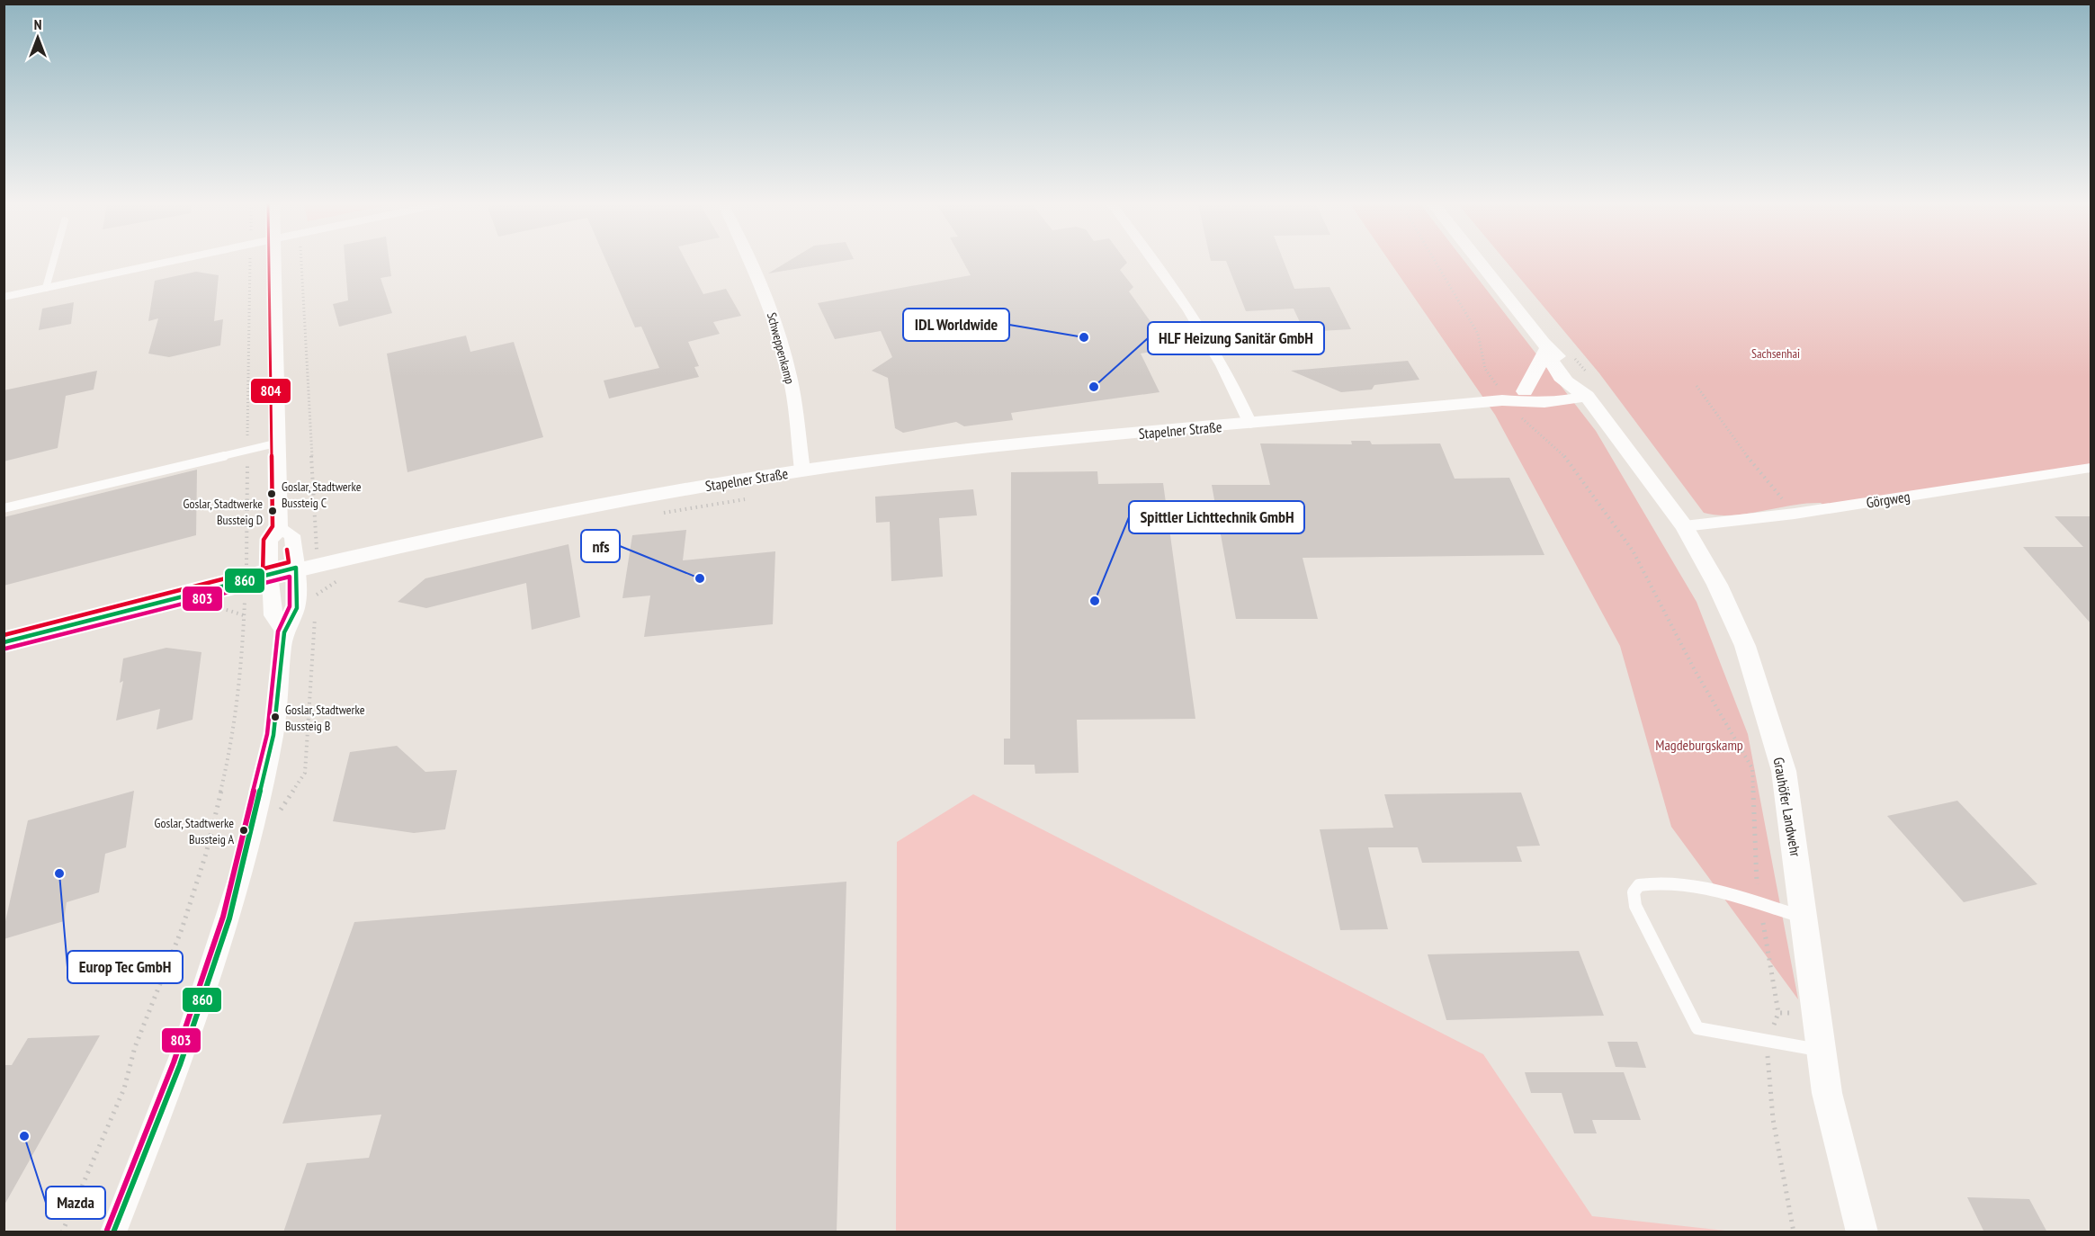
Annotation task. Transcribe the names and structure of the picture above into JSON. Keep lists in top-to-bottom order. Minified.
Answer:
{"streets":{"street":["Schweppenkamp","Stapelner Straße","Görgweg","Grauhöfer Landwehr"]},"crossings":[["Schweppenkamp","Stapelner Straße"],["Stapelner Straße","Grauhöfer Landwehr"],["Görgweg","Grauhöfer Landwehr"]],"parks":["Sachsenhai","Magdeburgskamp"],"places":["IDL Worldwide","HLF Heizung Sanitär GmbH","Goslar, Stadtwerke Bussteig C","Goslar, Stadtwerke Bussteig D","nfs","Spittler Lichttechnik GmbH","Goslar, Stadtwerke Bussteig B","Goslar, Stadtwerke Bussteig A","Europ Tec GmbH","Mazda"],"lines":["transit line 804","transit line 860","transit line 803"],"north":"top"}
